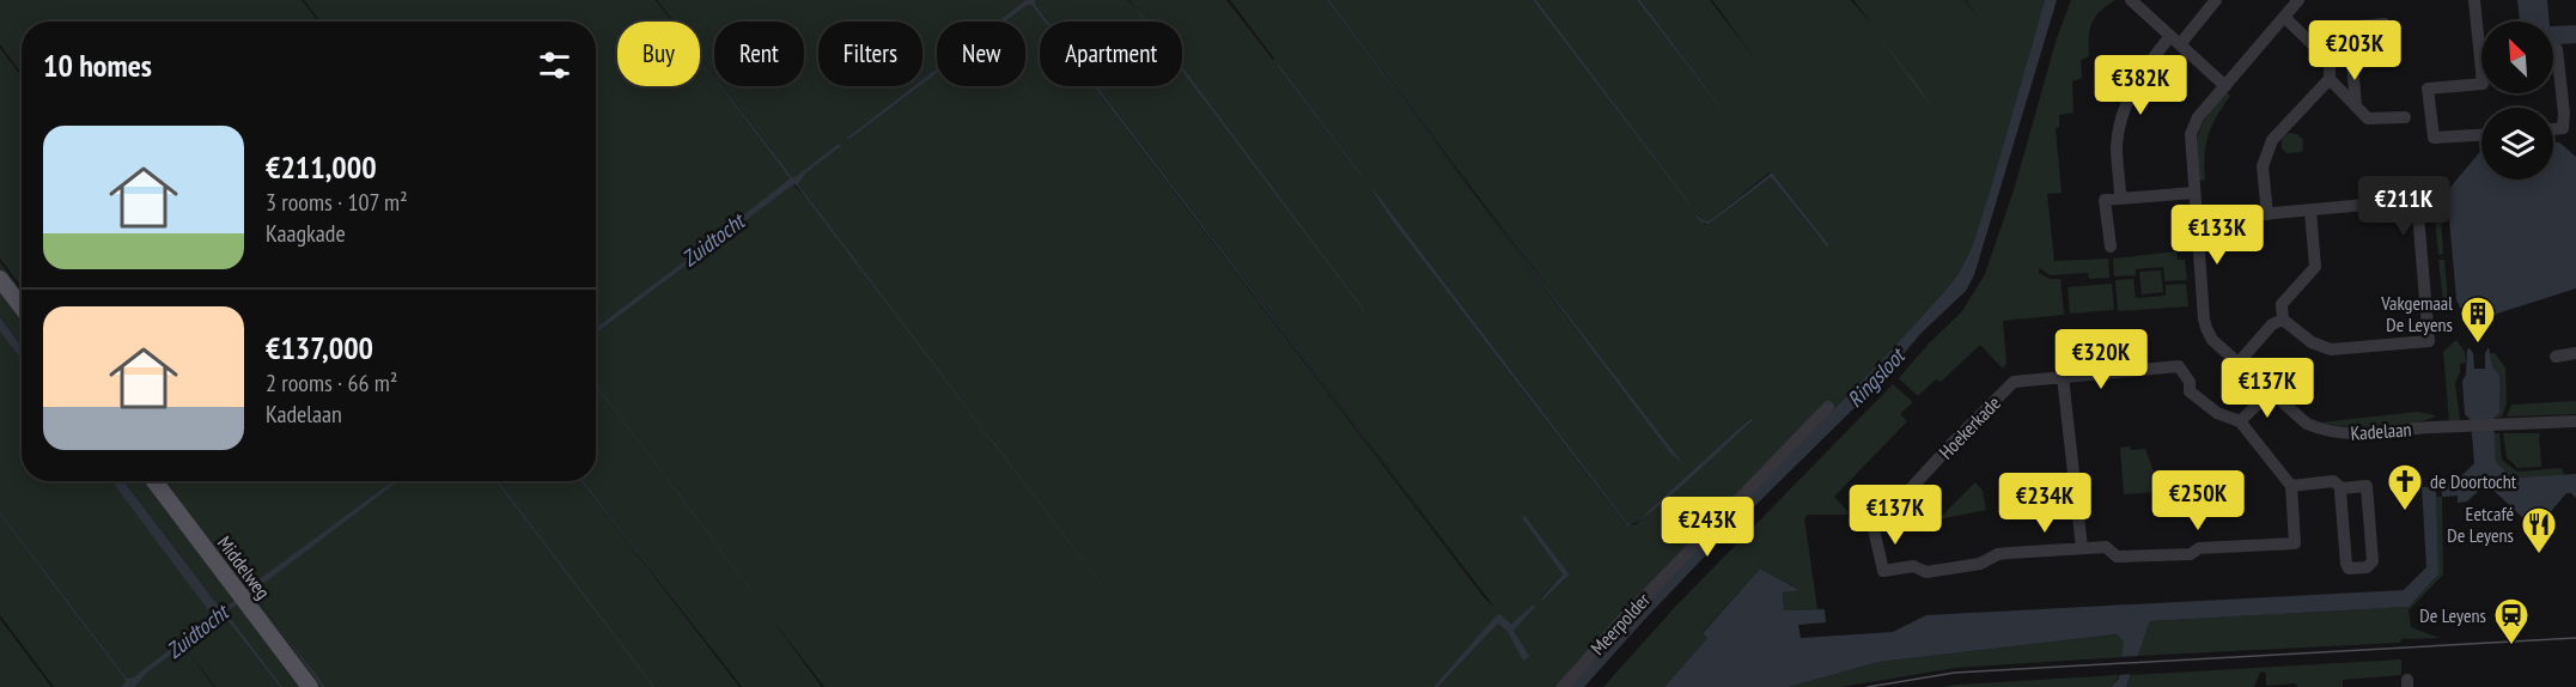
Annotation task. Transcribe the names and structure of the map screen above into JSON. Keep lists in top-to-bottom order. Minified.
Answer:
{"streets":{"main road":["Middelweg"],"street":["Hoekerkade","Kadelaan","Meerpolder"]},"water":["Zuidtocht","Ringsloot"],"places":{"building":["Vakgemaal De Leyens"],"church":["de Doortocht"],"restaurant":["Eetcafé De Leyens"],"station":["De Leyens"]},"north":"top left","page":{"price":["€203K","€382K","€211K","€133K","€320K","€137K","€250K","€234K","€137K","€243K"],"chip":["Buy","Rent","Filters","New","Apartment"],"heading":"10 homes","list":[{"name":"€211,000","note":"3 rooms · 107 m² · Kaagkade"},{"name":"€137,000","note":"2 rooms · 66 m² · Kadelaan"}]}}
